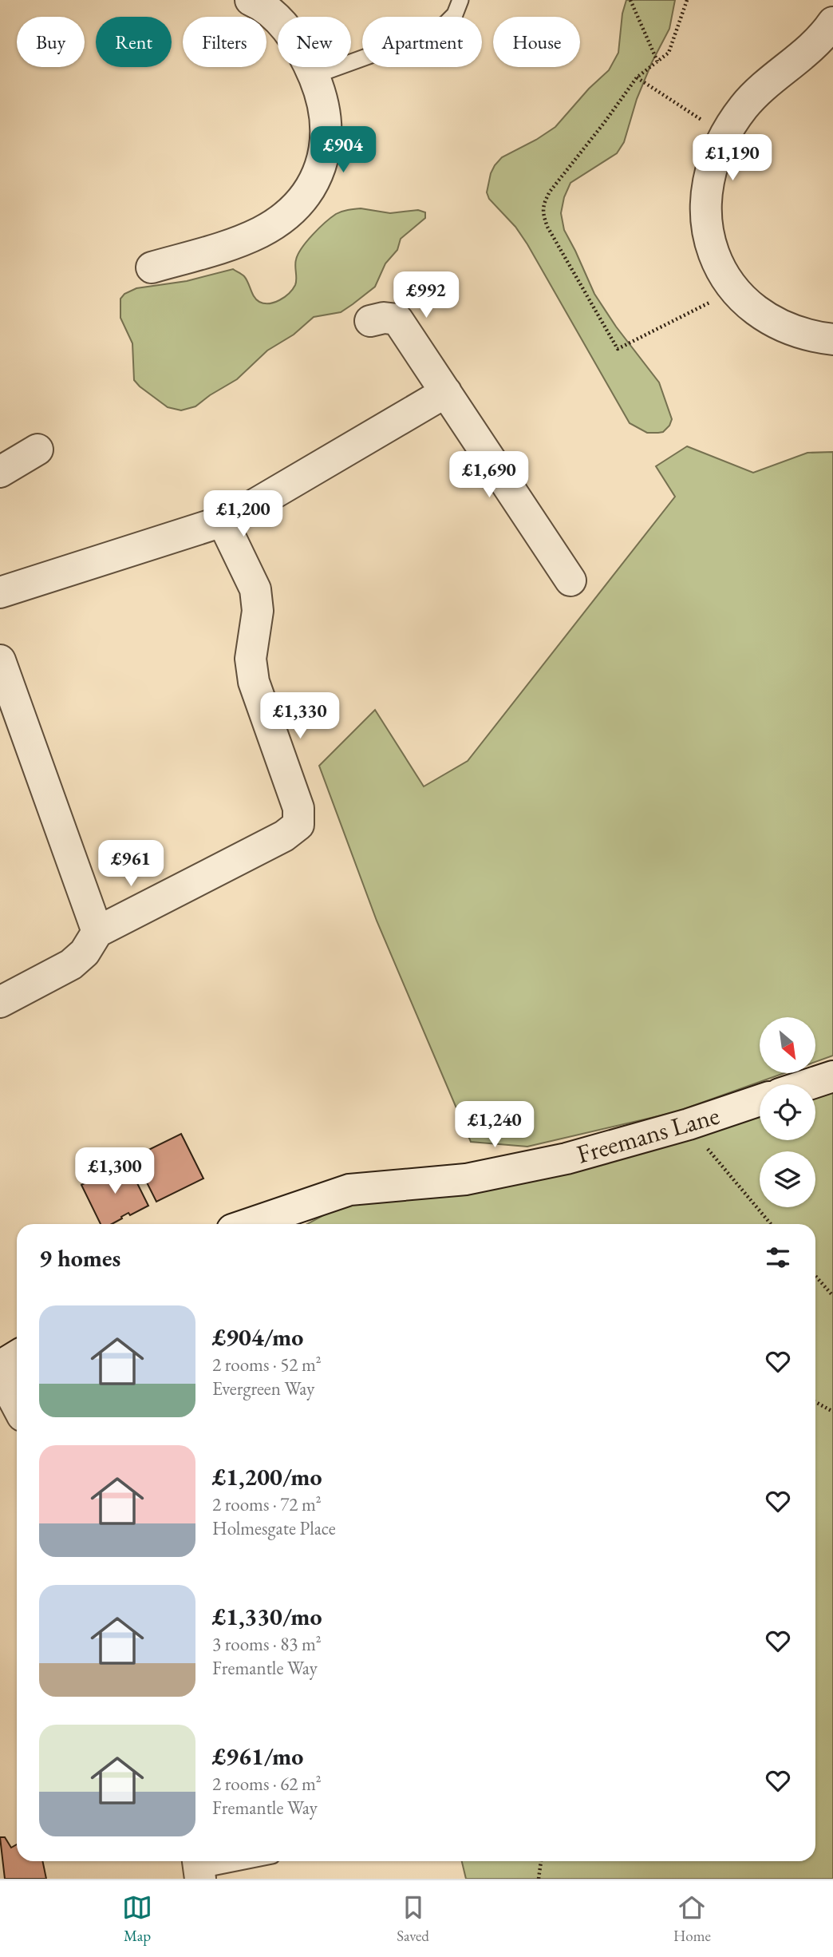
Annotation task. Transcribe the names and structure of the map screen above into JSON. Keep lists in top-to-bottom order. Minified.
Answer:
{"streets":{"street":["Freemans Lane"]},"north":"bottom right","page":{"chip":["Buy","Rent","Filters","New","Apartment","House"],"price":["£904","£1,190","£992","£1,690","£1,200","£1,330","£961","£1,240","£1,300"],"heading":"9 homes","list":[{"name":"£904/mo","note":"2 rooms · 52 m² · Evergreen Way"},{"name":"£1,200/mo","note":"2 rooms · 72 m² · Holmesgate Place"},{"name":"£1,330/mo","note":"3 rooms · 83 m² · Fremantle Way"},{"name":"£961/mo","note":"2 rooms · 62 m² · Fremantle Way"}],"tabs":["Map","Saved","Home"]}}
